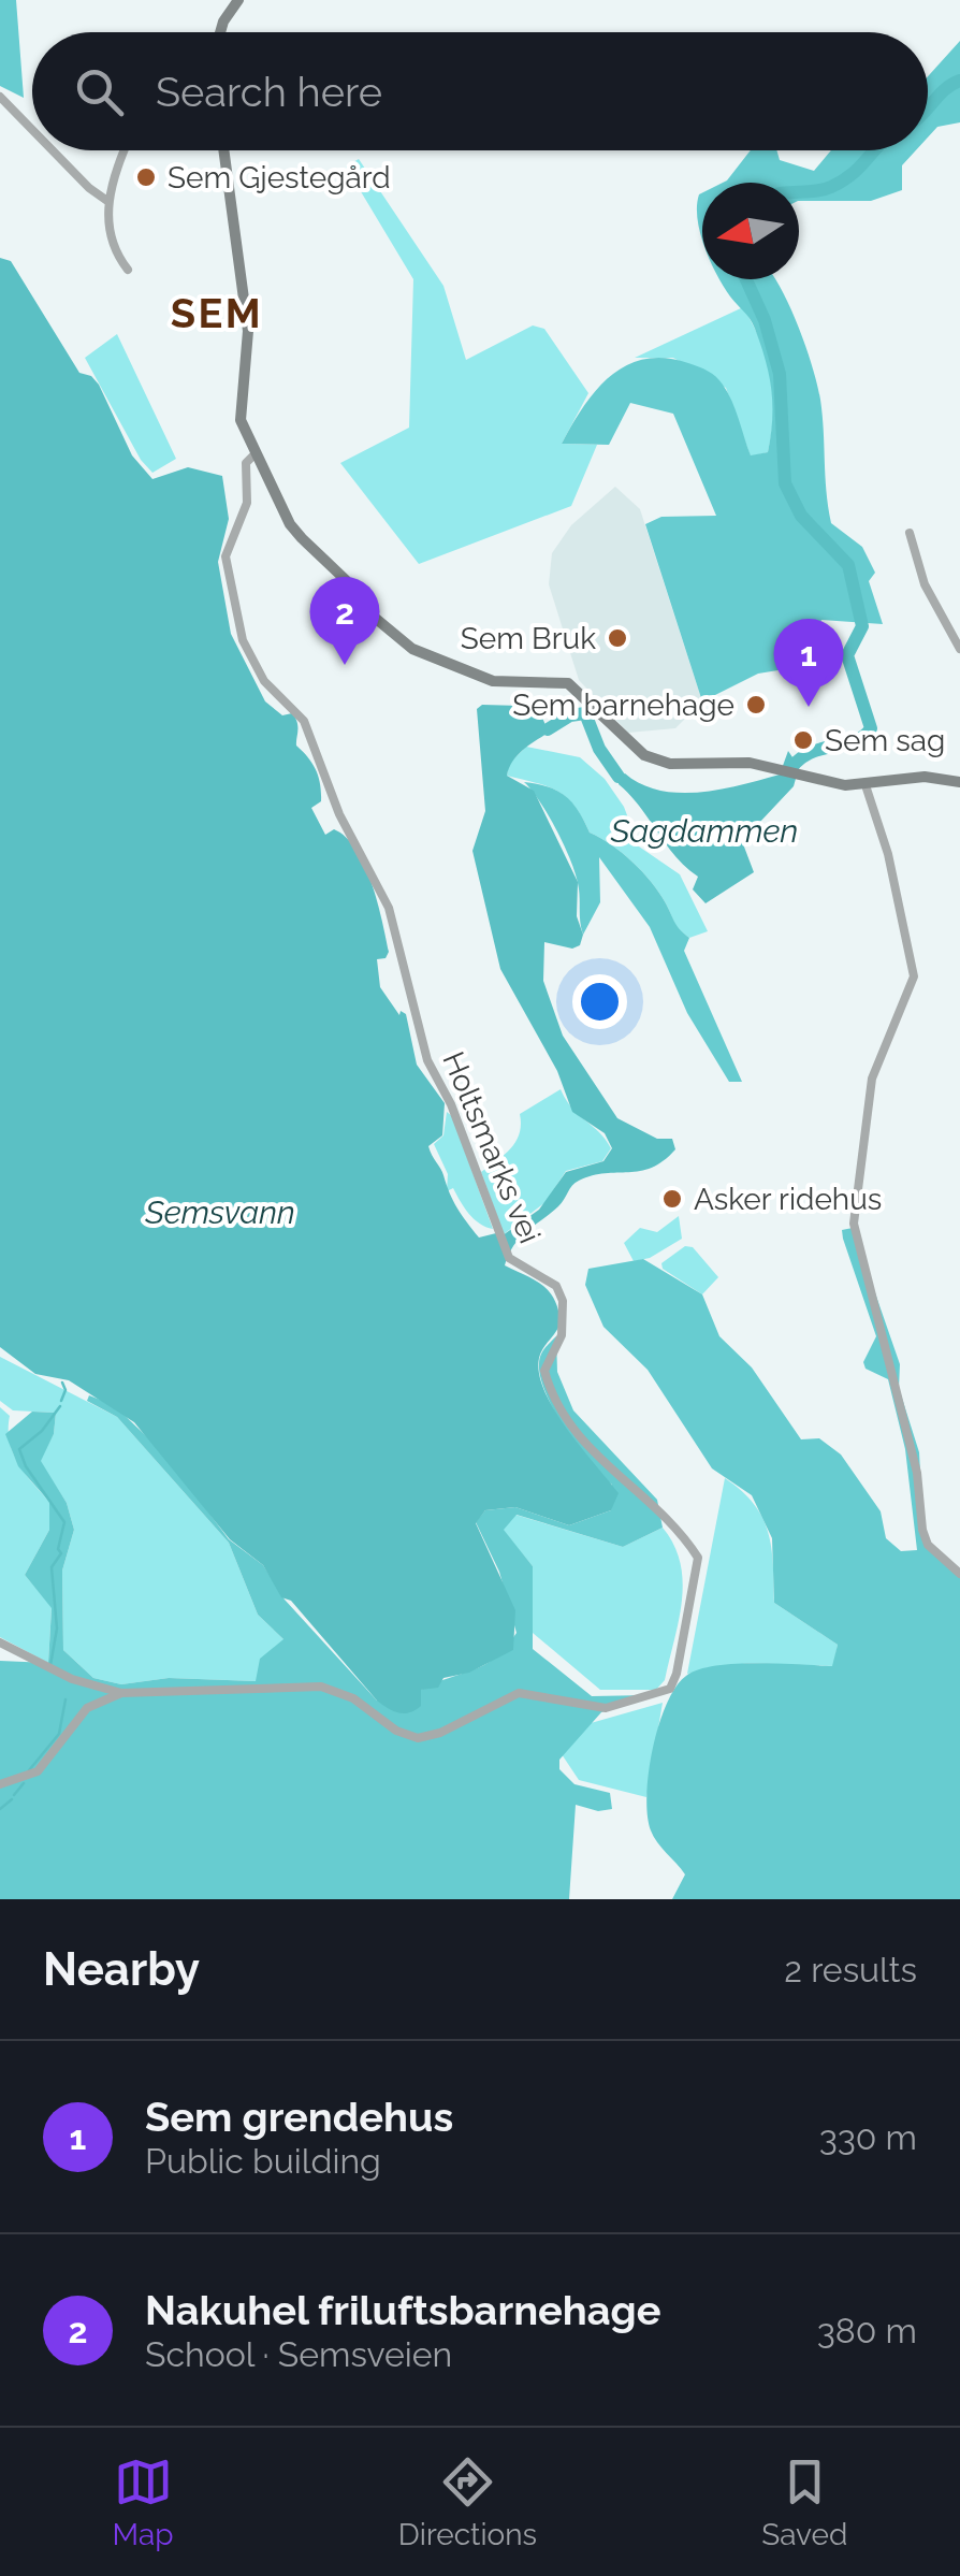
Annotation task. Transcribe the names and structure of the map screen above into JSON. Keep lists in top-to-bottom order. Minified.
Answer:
{"streets":{"street":["Holtsmarks vei"]},"districts":["SEM"],"water":["Sagdammen","Semsvann"],"places":["Sem Gjestegård","Sem Bruk","Sem barnehage","Sem sag","Asker ridehus"],"north":"left","page":{"search":"Search here","pins":["2","1"],"heading":["Nearby","2 results"],"list":[{"mark":"1","name":"Sem grendehus","note":"Public building","value":"330 m"},{"mark":"2","name":"Nakuhel friluftsbarnehage","note":"School · Semsveien","value":"380 m"}],"nav":["Map","Directions","Saved"]}}
